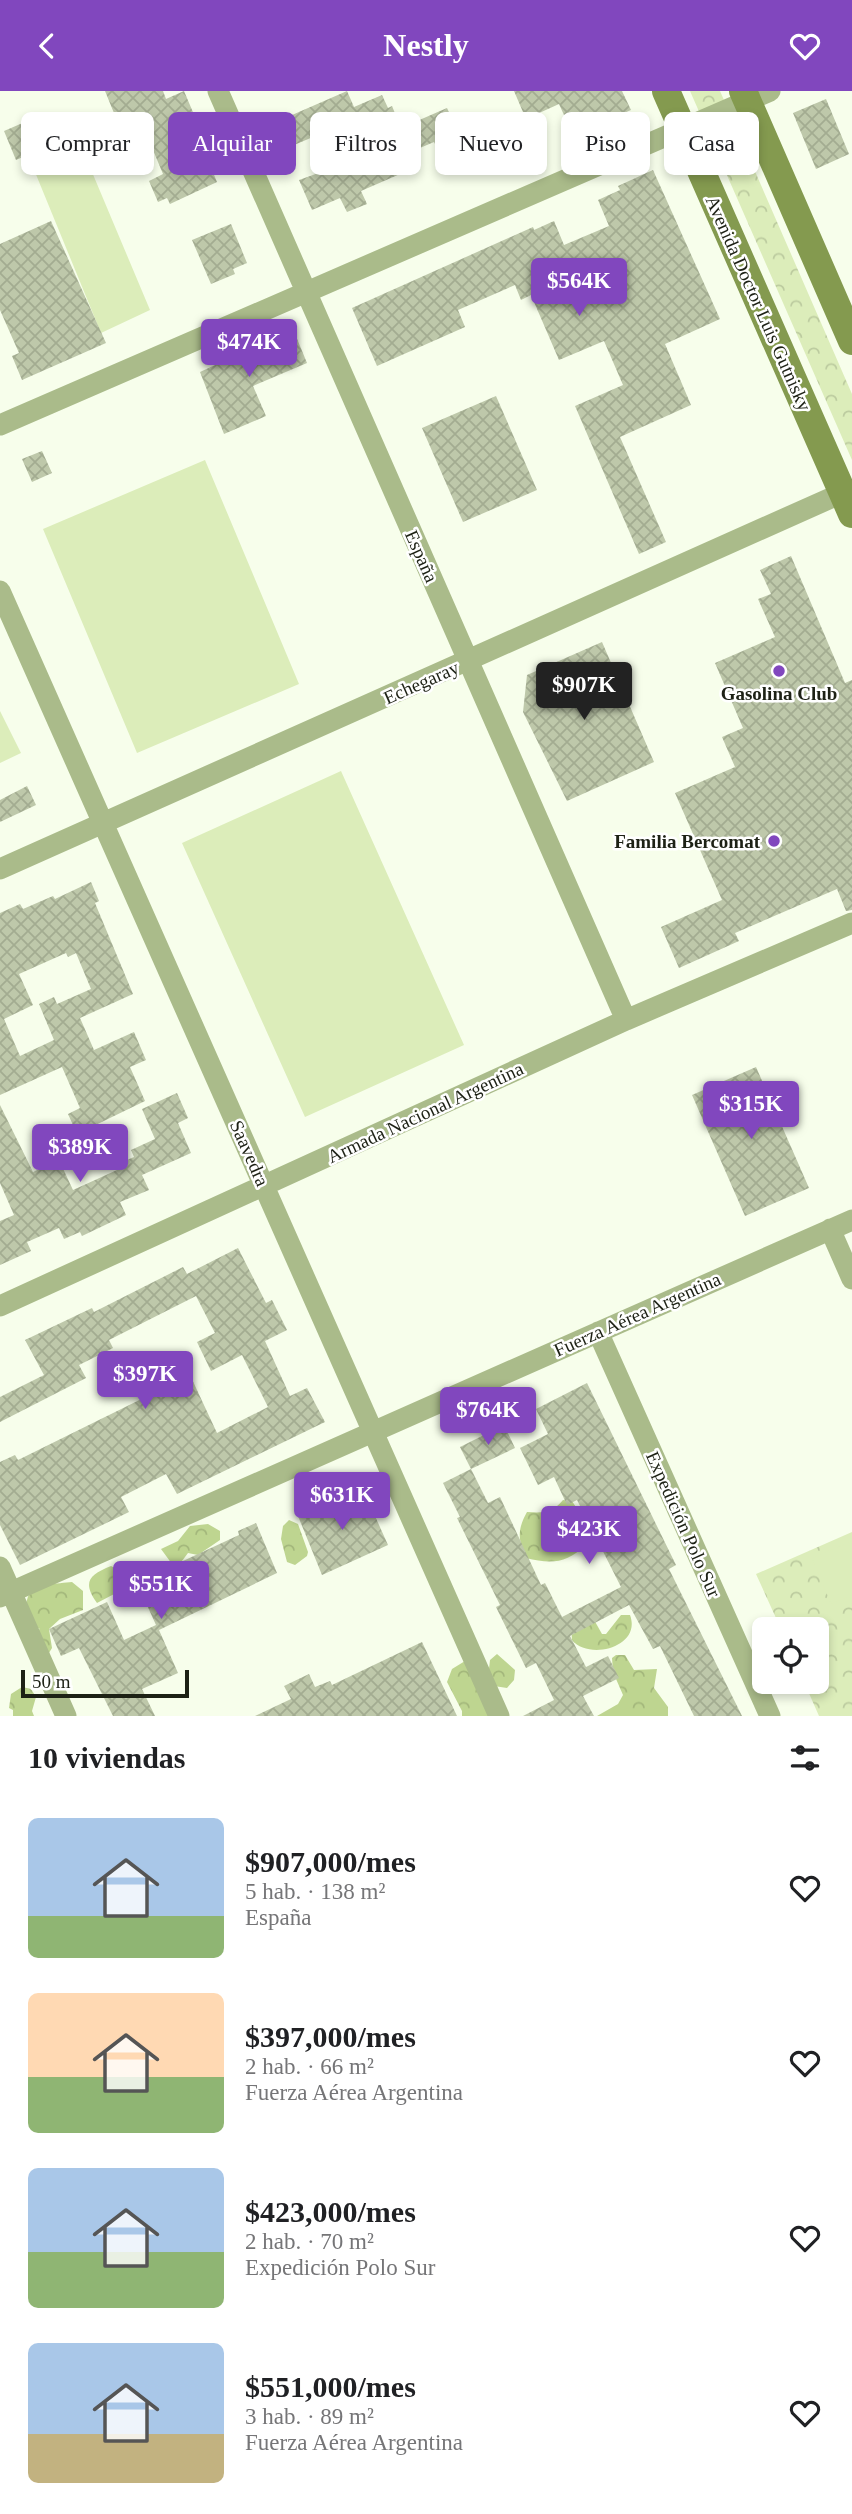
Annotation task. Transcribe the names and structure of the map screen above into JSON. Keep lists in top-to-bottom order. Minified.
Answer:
{"streets":{"main road":["Avenida Doctor Luis Gutnisky"],"street":["España","Echegaray","Armada Nacional Argentina","Saavedra","Fuerza Aérea Argentina","Expedición Polo Sur"]},"crossings":[["Avenida Doctor Luis Gutnisky","Echegaray"],["España","Echegaray"],["España","Armada Nacional Argentina"],["Echegaray","Saavedra"],["Armada Nacional Argentina","Saavedra"],["Saavedra","Fuerza Aérea Argentina"],["Fuerza Aérea Argentina","Expedición Polo Sur"]],"places":["Gasolina Club","Familia Bercomat"],"scale_bar":"50 m","page":{"header":"Nestly","chip":["Comprar","Alquilar","Filtros","Nuevo","Piso","Casa"],"price":["$564K","$474K","$907K","$315K","$389K","$397K","$764K","$631K","$423K","$551K"],"scale":"50 m","heading":"10 viviendas","list":[{"name":"$907,000/mes","note":"5 hab. · 138 m² · España"},{"name":"$397,000/mes","note":"2 hab. · 66 m² · Fuerza Aérea Argentina"},{"name":"$423,000/mes","note":"2 hab. · 70 m² · Expedición Polo Sur"},{"name":"$551,000/mes","note":"3 hab. · 89 m² · Fuerza Aérea Argentina"}]}}
